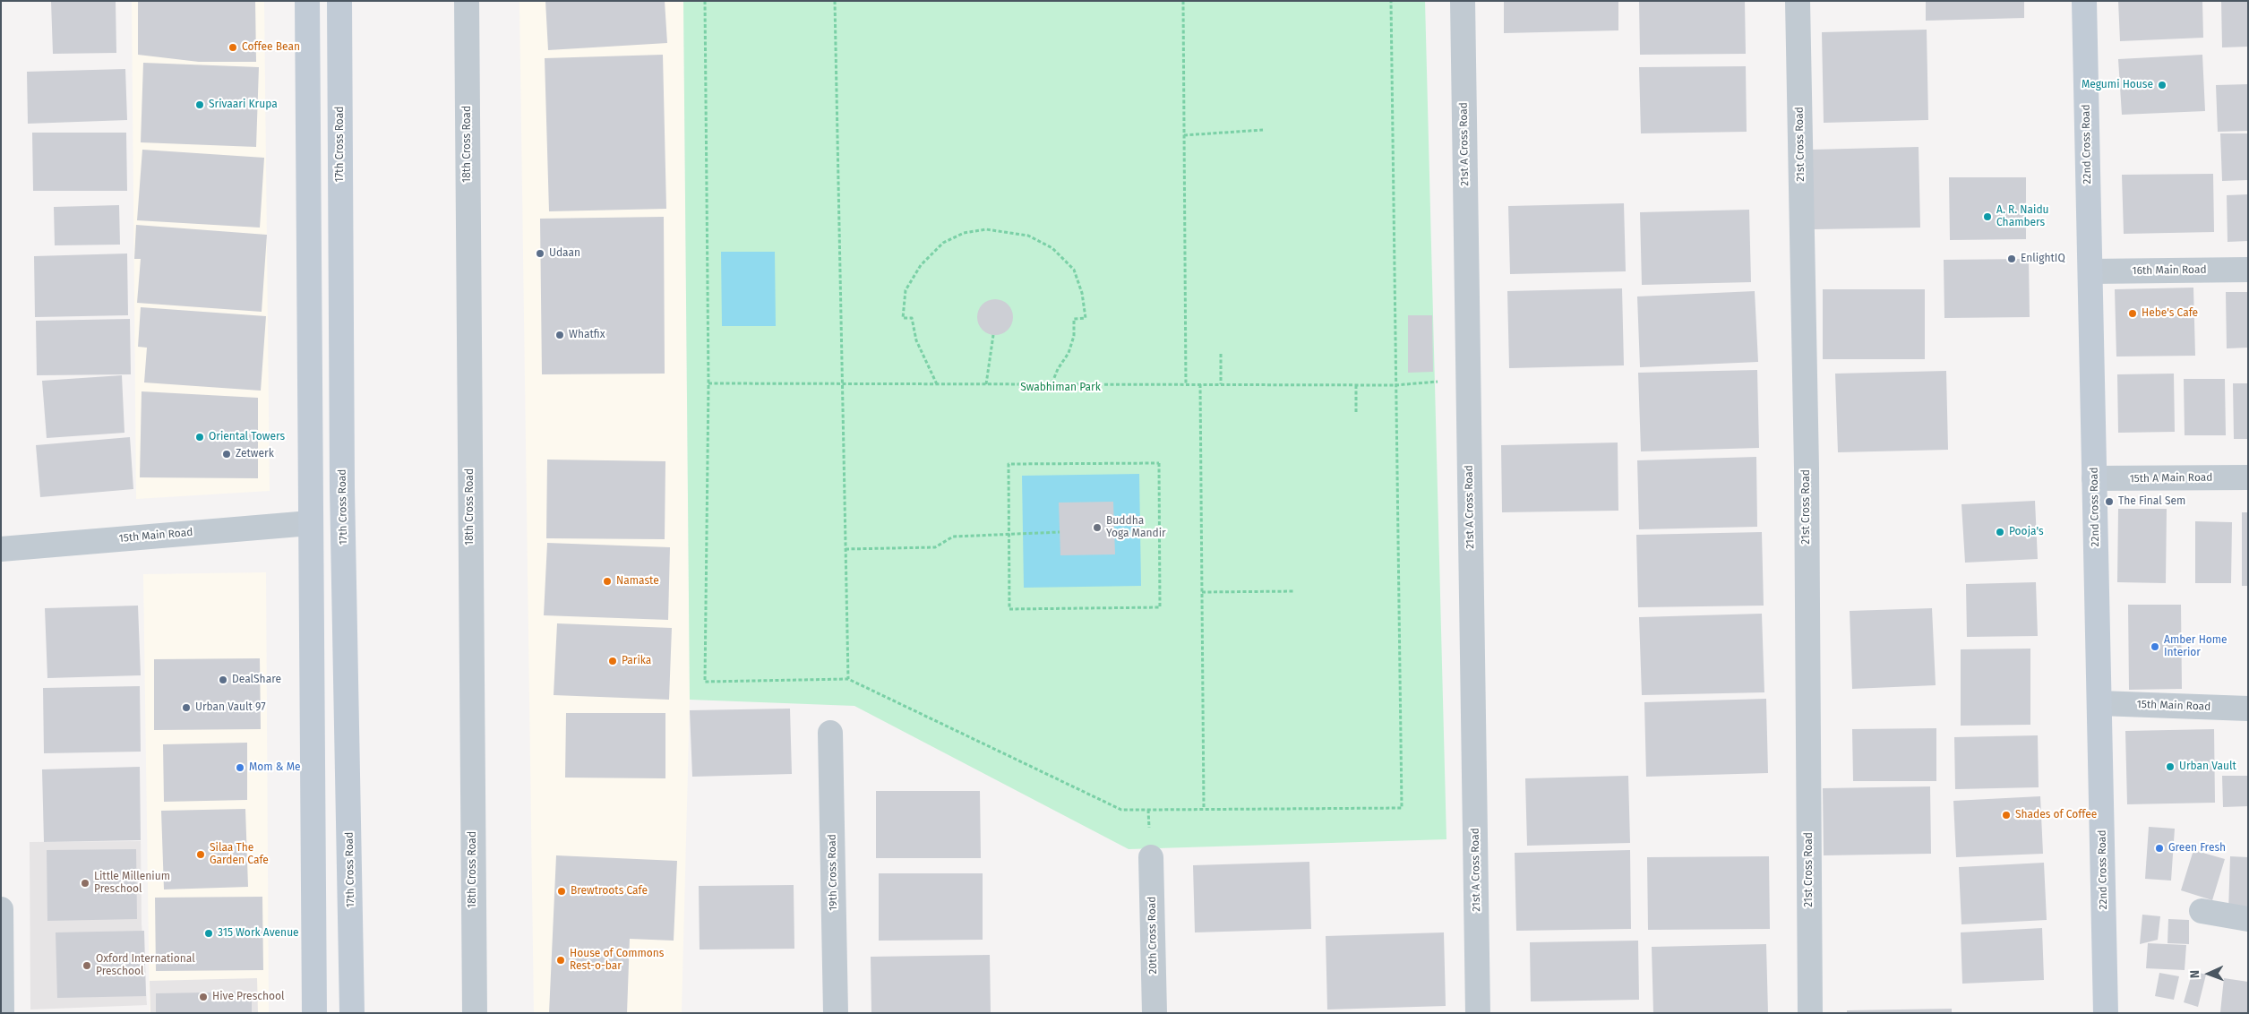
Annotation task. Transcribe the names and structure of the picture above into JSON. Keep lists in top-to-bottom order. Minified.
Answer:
{"streets":{"main road":["17th Cross Road","22nd Cross Road"],"street":["18th Cross Road","21st A Cross Road","21st Cross Road","16th Main Road","15th A Main Road","15th Main Road","19th Cross Road","20th Cross Road"]},"crossings":[["22nd Cross Road","16th Main Road"],["22nd Cross Road","15th A Main Road"],["22nd Cross Road","15th Main Road"]],"parks":["Swabhiman Park"],"places":["Coffee Bean","Megumi House","Srivaari Krupa","A. R. Naidu Chambers","Udaan","EnlightIQ","Hebe's Cafe","Whatfix","Oriental Towers","Zetwerk","The Final Sem","Buddha Yoga Mandir","Pooja's","Namaste","Amber Home Interior","Parika","DealShare","Urban Vault 97","Urban Vault","Mom & Me","Shades of Coffee","Green Fresh","Silaa The Garden Cafe","Little Millenium Preschool","Brewtroots Cafe","315 Work Avenue","House of Commons Rest-o-bar","Oxford International Preschool","Hive Preschool"],"north":"left"}
